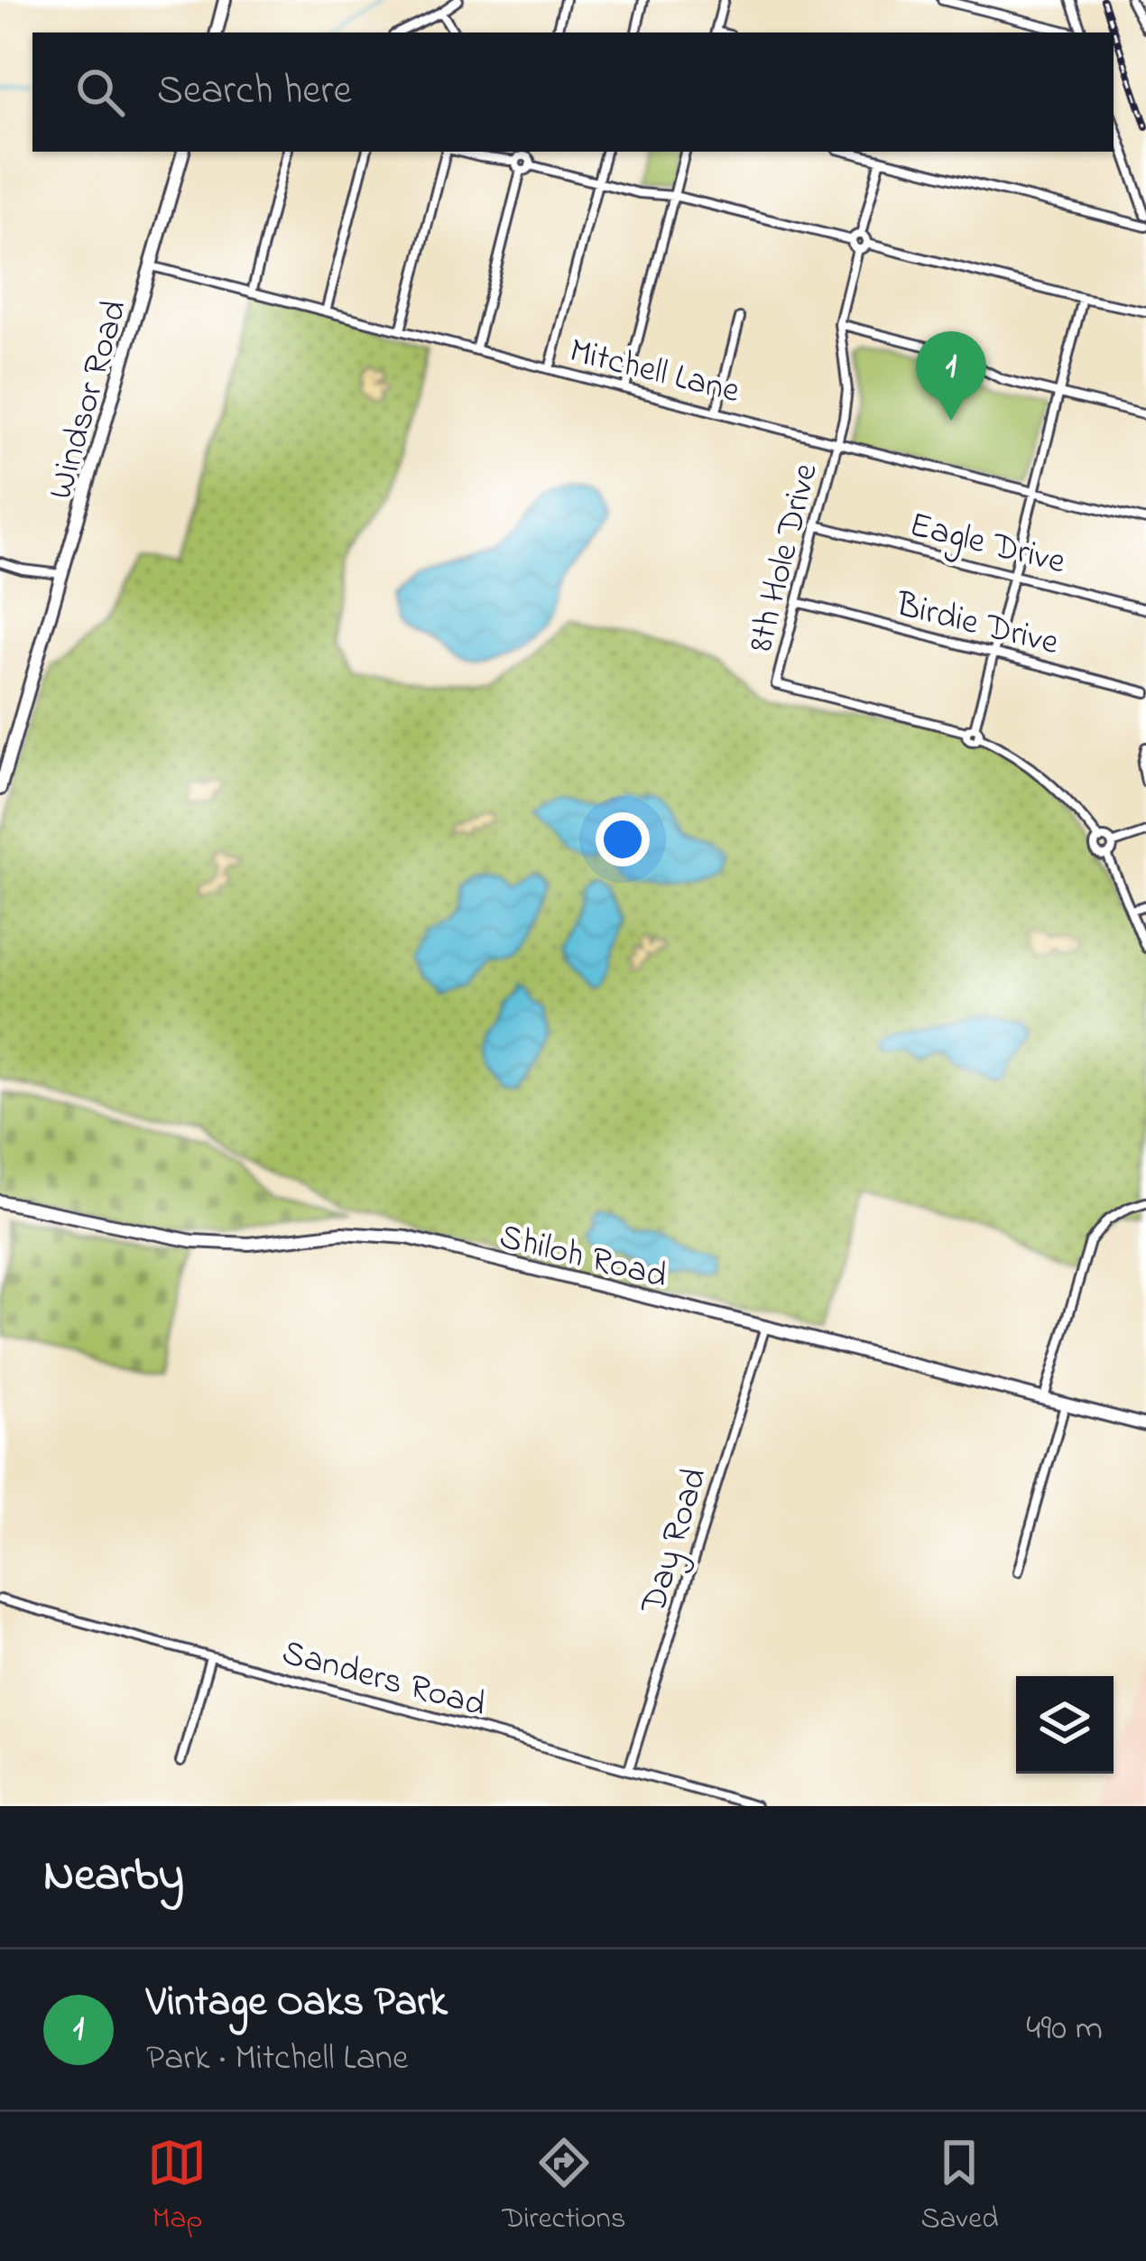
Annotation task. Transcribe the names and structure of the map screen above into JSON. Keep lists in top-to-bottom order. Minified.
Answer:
{"streets":{"main road":["Windsor Road","Shiloh Road"],"street":["Mitchell Lane","Eagle Drive","8th Hole Drive","Birdie Drive","Day Road","Sanders Road"]},"crossings":[["Mitchell Lane","Windsor Road"],["Mitchell Lane","8th Hole Drive"],["Eagle Drive","8th Hole Drive"],["8th Hole Drive","Birdie Drive"],["Shiloh Road","Day Road"],["Day Road","Sanders Road"]],"page":{"search":"Search here","pins":"1","heading":"Nearby","list":[{"mark":"1","name":"Vintage Oaks Park","note":"Park · Mitchell Lane","value":"490 m"}],"nav":["Map","Directions","Saved"]}}
